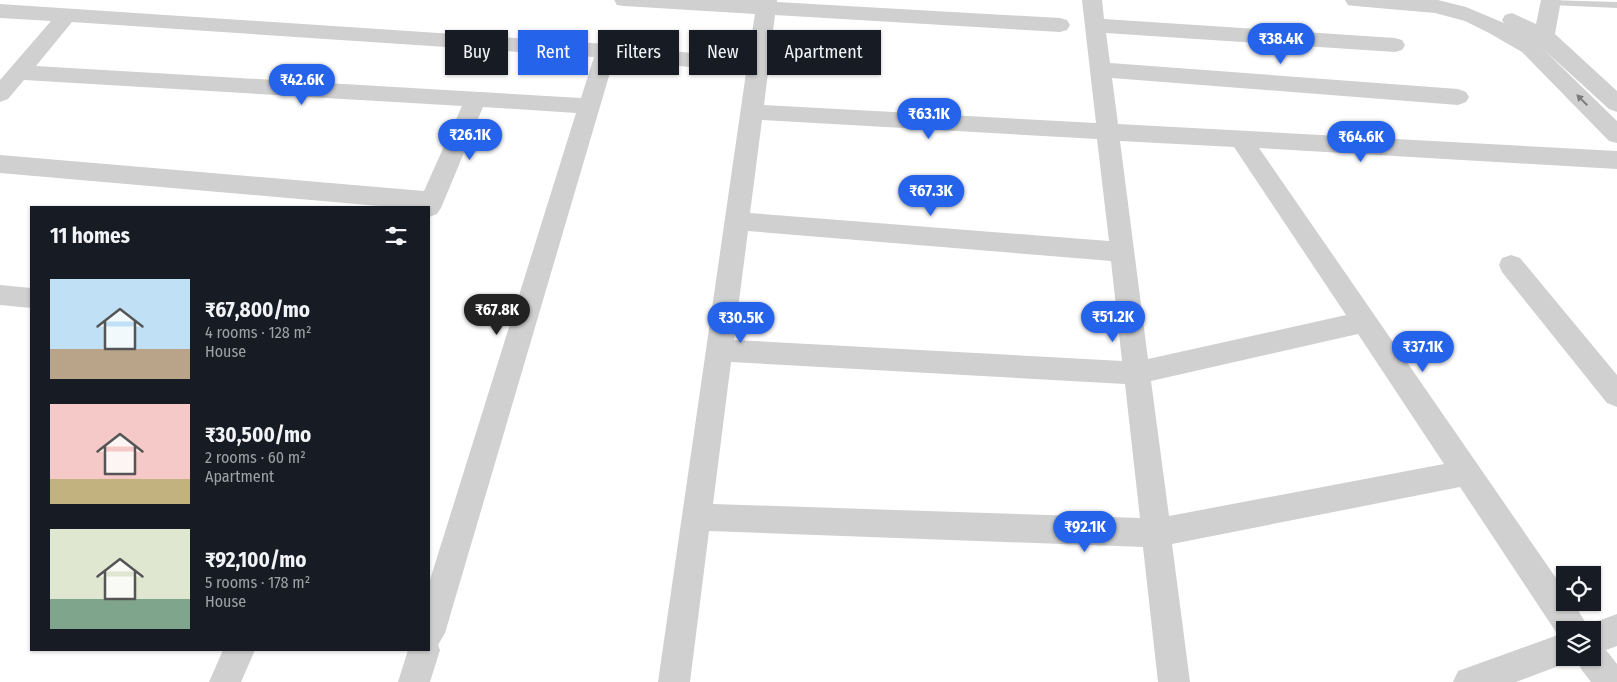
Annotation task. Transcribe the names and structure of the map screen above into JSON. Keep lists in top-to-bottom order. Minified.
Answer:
{"page":{"price":["₹38.4K","₹42.6K","₹63.1K","₹26.1K","₹64.6K","₹67.3K","₹67.8K","₹51.2K","₹30.5K","₹37.1K","₹92.1K"],"chip":["Buy","Rent","Filters","New","Apartment"],"heading":"11 homes","list":[{"name":"₹67,800/mo","note":"4 rooms · 128 m² · House"},{"name":"₹30,500/mo","note":"2 rooms · 60 m² · Apartment"},{"name":"₹92,100/mo","note":"5 rooms · 178 m² · House"}]}}
